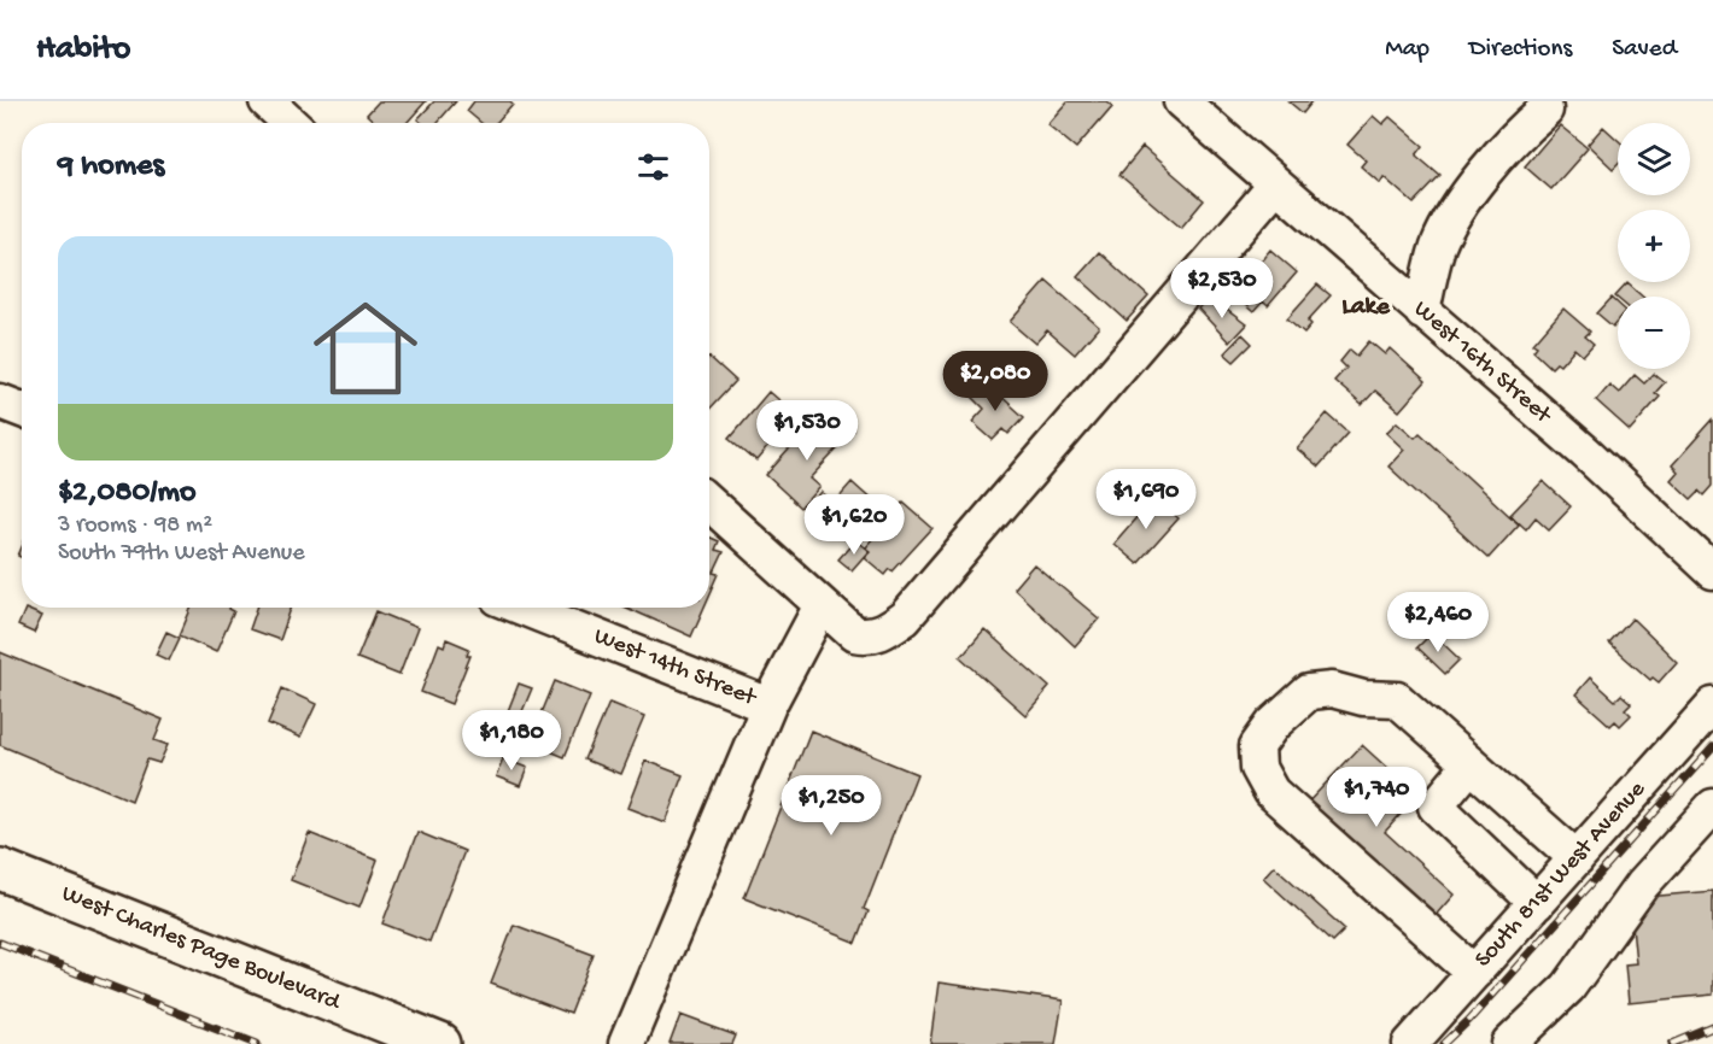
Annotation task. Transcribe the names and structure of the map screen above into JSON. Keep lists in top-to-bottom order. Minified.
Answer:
{"streets":{"main road":["West Charles Page Boulevard"],"street":["West 16th Street","West 14th Street","South 81st West Avenue"]},"districts":["Lake"],"page":{"header":"Habito","nav":["Map","Directions","Saved"],"map_buttons":["+","−"],"heading":"9 homes","list":[{"name":"$2,080/mo","note":"3 rooms · 98 m² · South 79th West Avenue"}],"price":["$2,530","$2,080","$1,530","$1,690","$1,620","$2,460","$1,180","$1,740","$1,250"]}}
